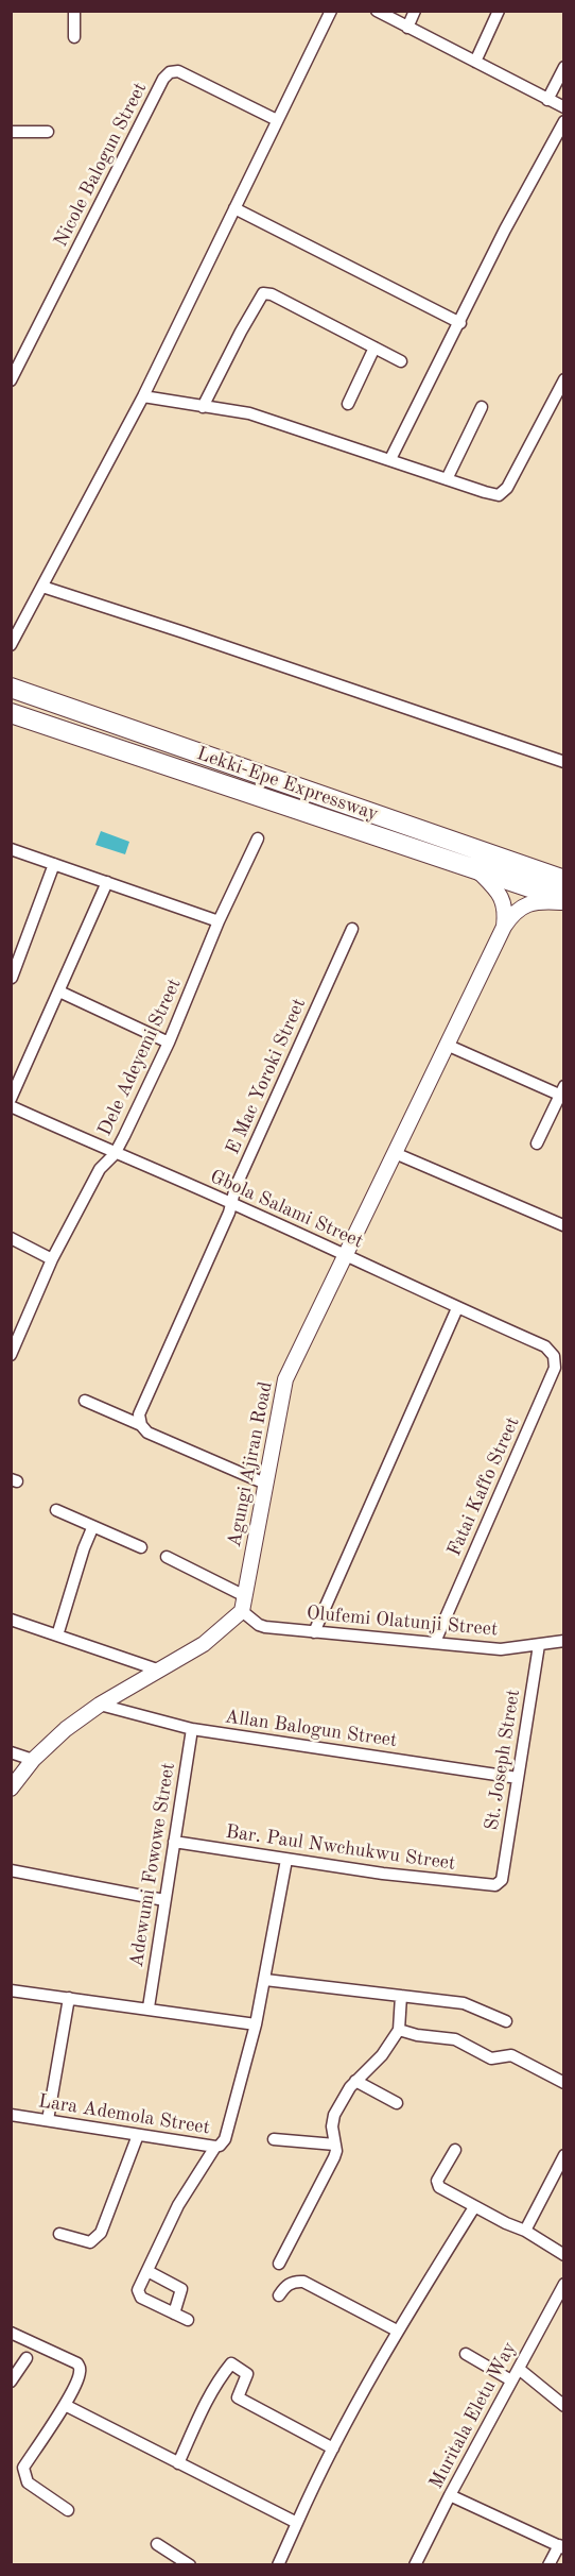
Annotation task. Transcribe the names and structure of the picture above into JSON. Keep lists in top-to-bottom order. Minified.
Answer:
{"streets":{"highway":["Lekki-Epe Expressway"],"street":["Nicole Balogun Street","Dele Adeyemi Street","E Mac Yoroki Street","Gbola Salami Street","Agungi Ajiran Road","Fatai Kaffo Street","Olufemi Olatunji Street","Allan Balogun Street","St. Joseph Street","Bar. Paul Nwchukwu Street","Adewumi Fowowe Street","Lara Ademola Street","Muritala Eletu Way"]},"crossings":[["Dele Adeyemi Street","Gbola Salami Street"],["E Mac Yoroki Street","Gbola Salami Street"],["Gbola Salami Street","Agungi Ajiran Road"],["Gbola Salami Street","Fatai Kaffo Street"],["Agungi Ajiran Road","Olufemi Olatunji Street"],["Fatai Kaffo Street","Olufemi Olatunji Street"],["Olufemi Olatunji Street","St. Joseph Street"],["Allan Balogun Street","St. Joseph Street"],["Allan Balogun Street","Adewumi Fowowe Street"],["St. Joseph Street","Bar. Paul Nwchukwu Street"],["Bar. Paul Nwchukwu Street","Adewumi Fowowe Street"],["Bar. Paul Nwchukwu Street","Lara Ademola Street"]]}
